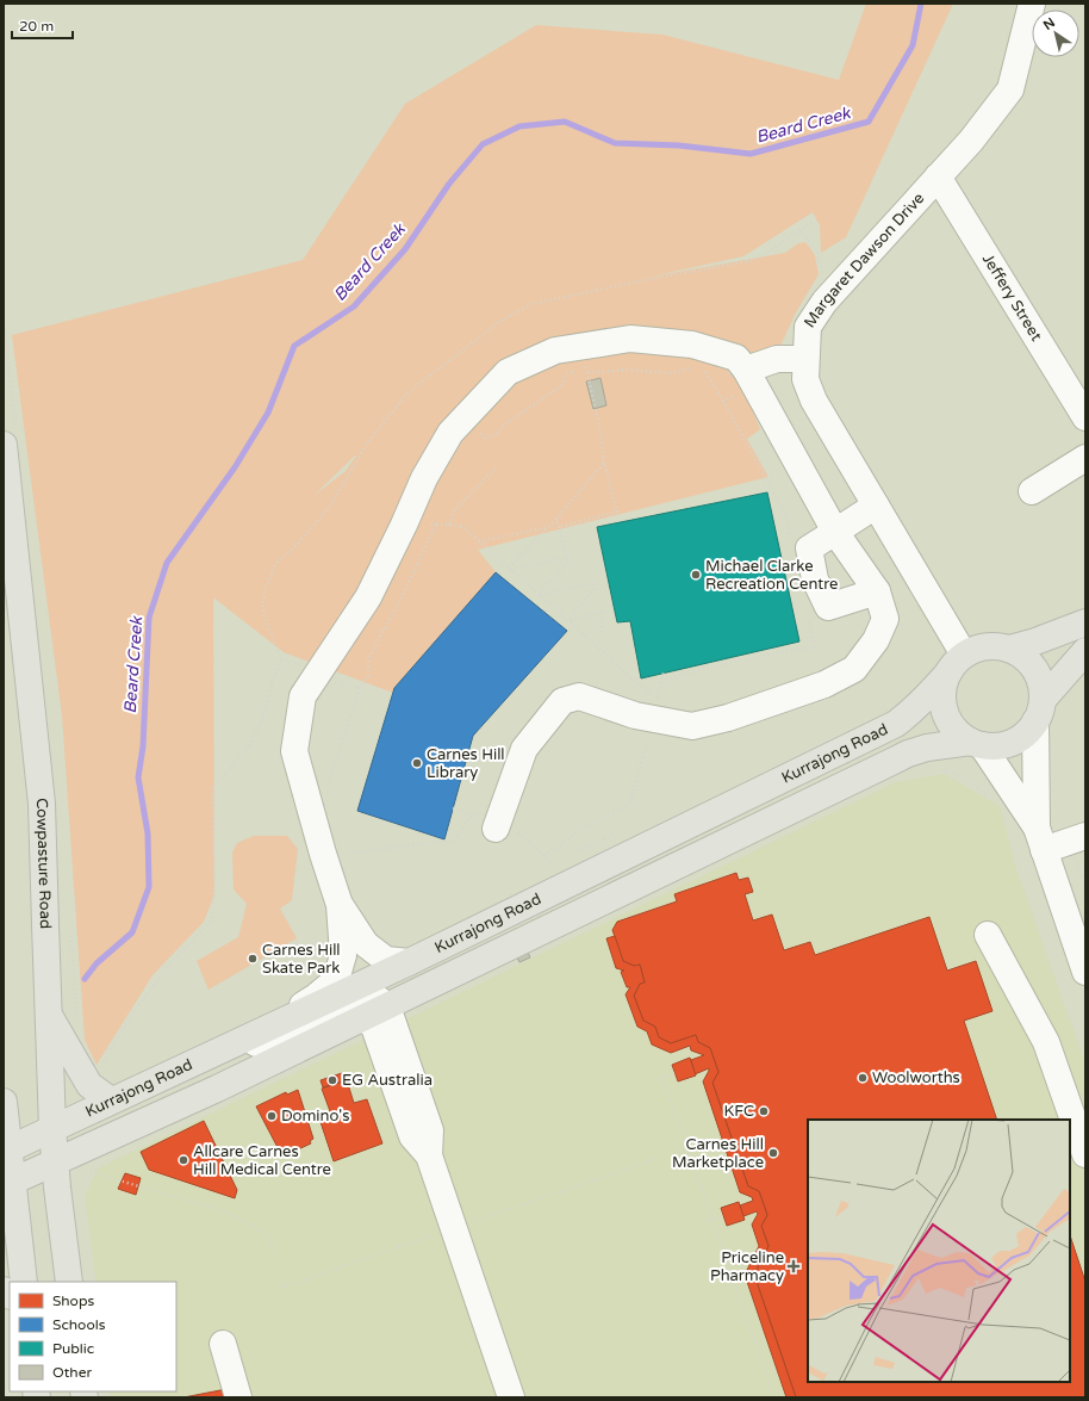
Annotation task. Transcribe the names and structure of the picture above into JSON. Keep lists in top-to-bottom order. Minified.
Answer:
{"streets":{"main road":["Kurrajong Road","Cowpasture Road"],"street":["Margaret Dawson Drive","Jeffery Street"]},"crossings":[["Margaret Dawson Drive","Jeffery Street"],["Margaret Dawson Drive","Kurrajong Road"],["Kurrajong Road","Cowpasture Road"]],"water":["Beard Creek"],"places":{"other":["Michael Clarke Recreation Centre","Carnes Hill Library","Carnes Hill Skate Park","Woolworths","EG Australia","KFC","Domino's","Carnes Hill Marketplace","Allcare Carnes Hill Medical Centre"],"health":["Priceline Pharmacy"]},"legend":["Shops","Schools","Public","Other"],"scale_bar":"20 m","north":"top left"}
